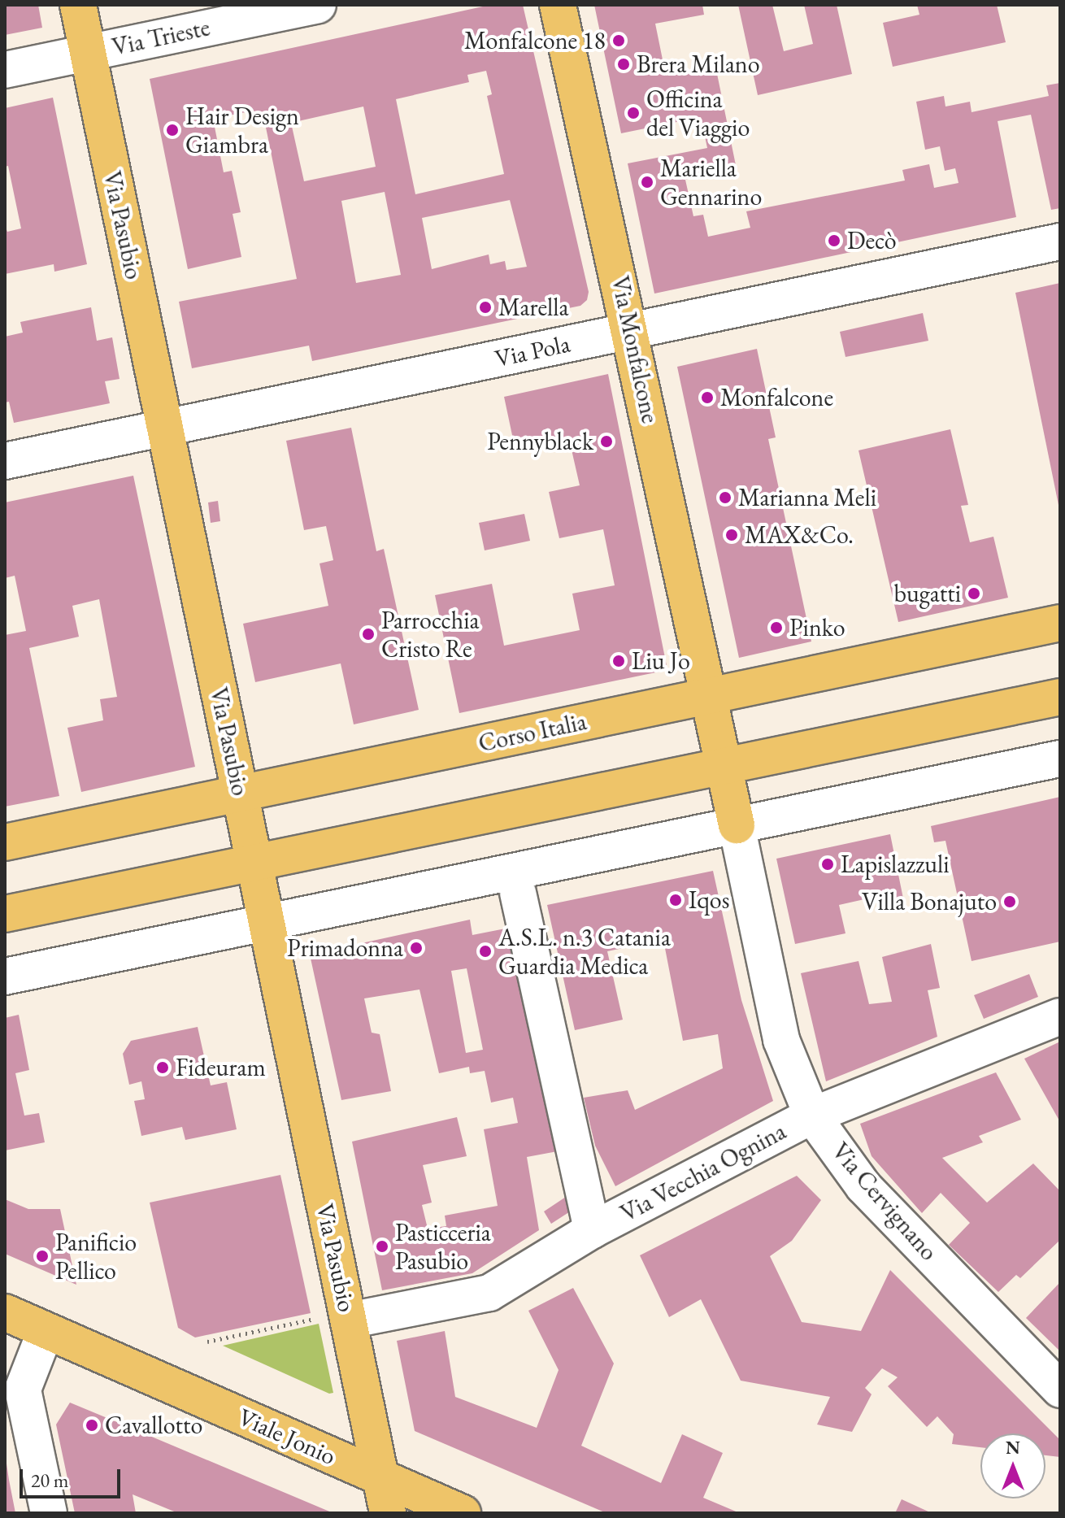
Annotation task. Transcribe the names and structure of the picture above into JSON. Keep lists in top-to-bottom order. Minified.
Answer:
{"streets":{"main road":["Via Pasubio","Via Monfalcone","Corso Italia","Viale Jonio"],"street":["Via Trieste","Via Pola","Via Vecchia Ognina","Via Cervignano"]},"crossings":[["Via Trieste","Via Pasubio"],["Via Pasubio","Via Pola"],["Via Pasubio","Corso Italia"],["Via Pasubio","Via Vecchia Ognina"],["Via Pasubio","Viale Jonio"],["Via Monfalcone","Via Pola"],["Via Monfalcone","Corso Italia"],["Via Monfalcone","Via Cervignano"],["Via Vecchia Ognina","Via Cervignano"]],"places":["Monfalcone 18","Brera Milano","Officina del Viaggio","Hair Design Giambra","Mariella Gennarino","Decò","Marella","Monfalcone","Pennyblack","Marianna Meli","MAX&Co.","bugatti","Pinko","Parrocchia Cristo Re","Liu Jo","Lapislazzuli","Iqos","Villa Bonajuto","Primadonna","A.S.L. n.3 Catania Guardia Medica","Fideuram","Pasticceria Pasubio","Panificio Pellico","Cavallotto"],"scale_bar":"20 m","north":"top"}
